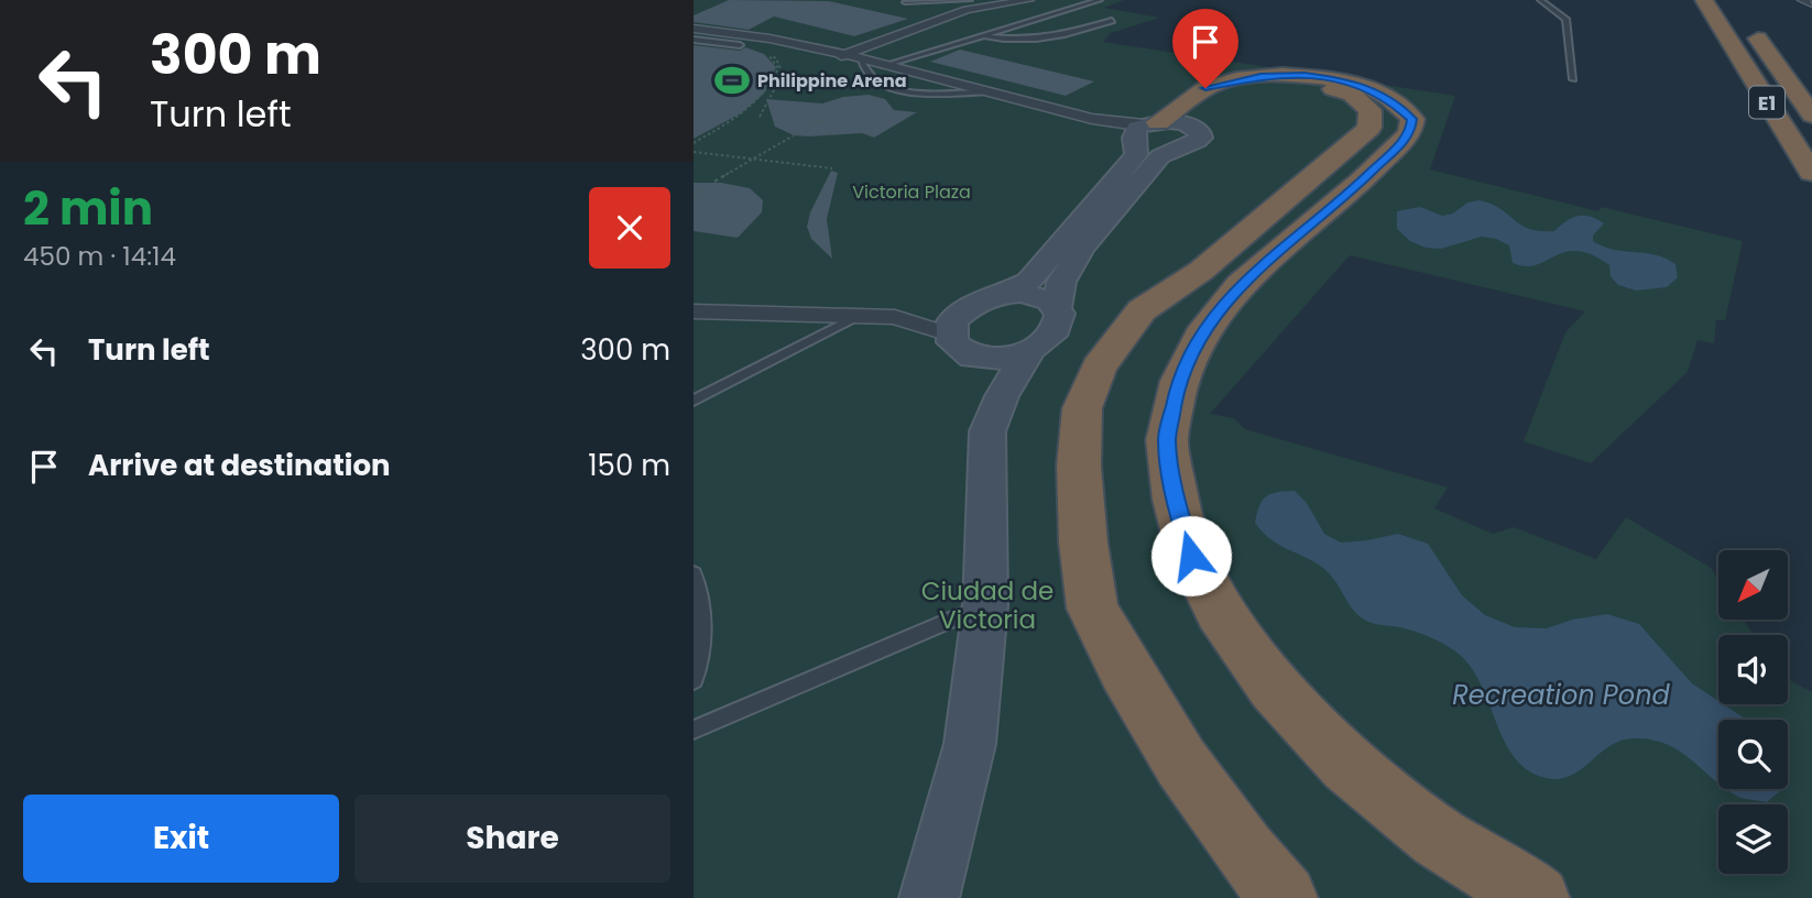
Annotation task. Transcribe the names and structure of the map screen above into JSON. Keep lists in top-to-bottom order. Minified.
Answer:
{"streets":{"highway":["E1"]},"water":["Recreation Pond"],"parks":["Victoria Plaza","Ciudad de Victoria"],"places":{"sports":["Philippine Arena"]},"north":"bottom left","page":{"turn":["300 m","Turn left"],"heading":["2 min","450 m · 14:14"],"list":[{"name":"Turn left","value":"300 m"},{"name":"Arrive at destination","value":"150 m"}],"buttons":["Exit","Share"]}}
